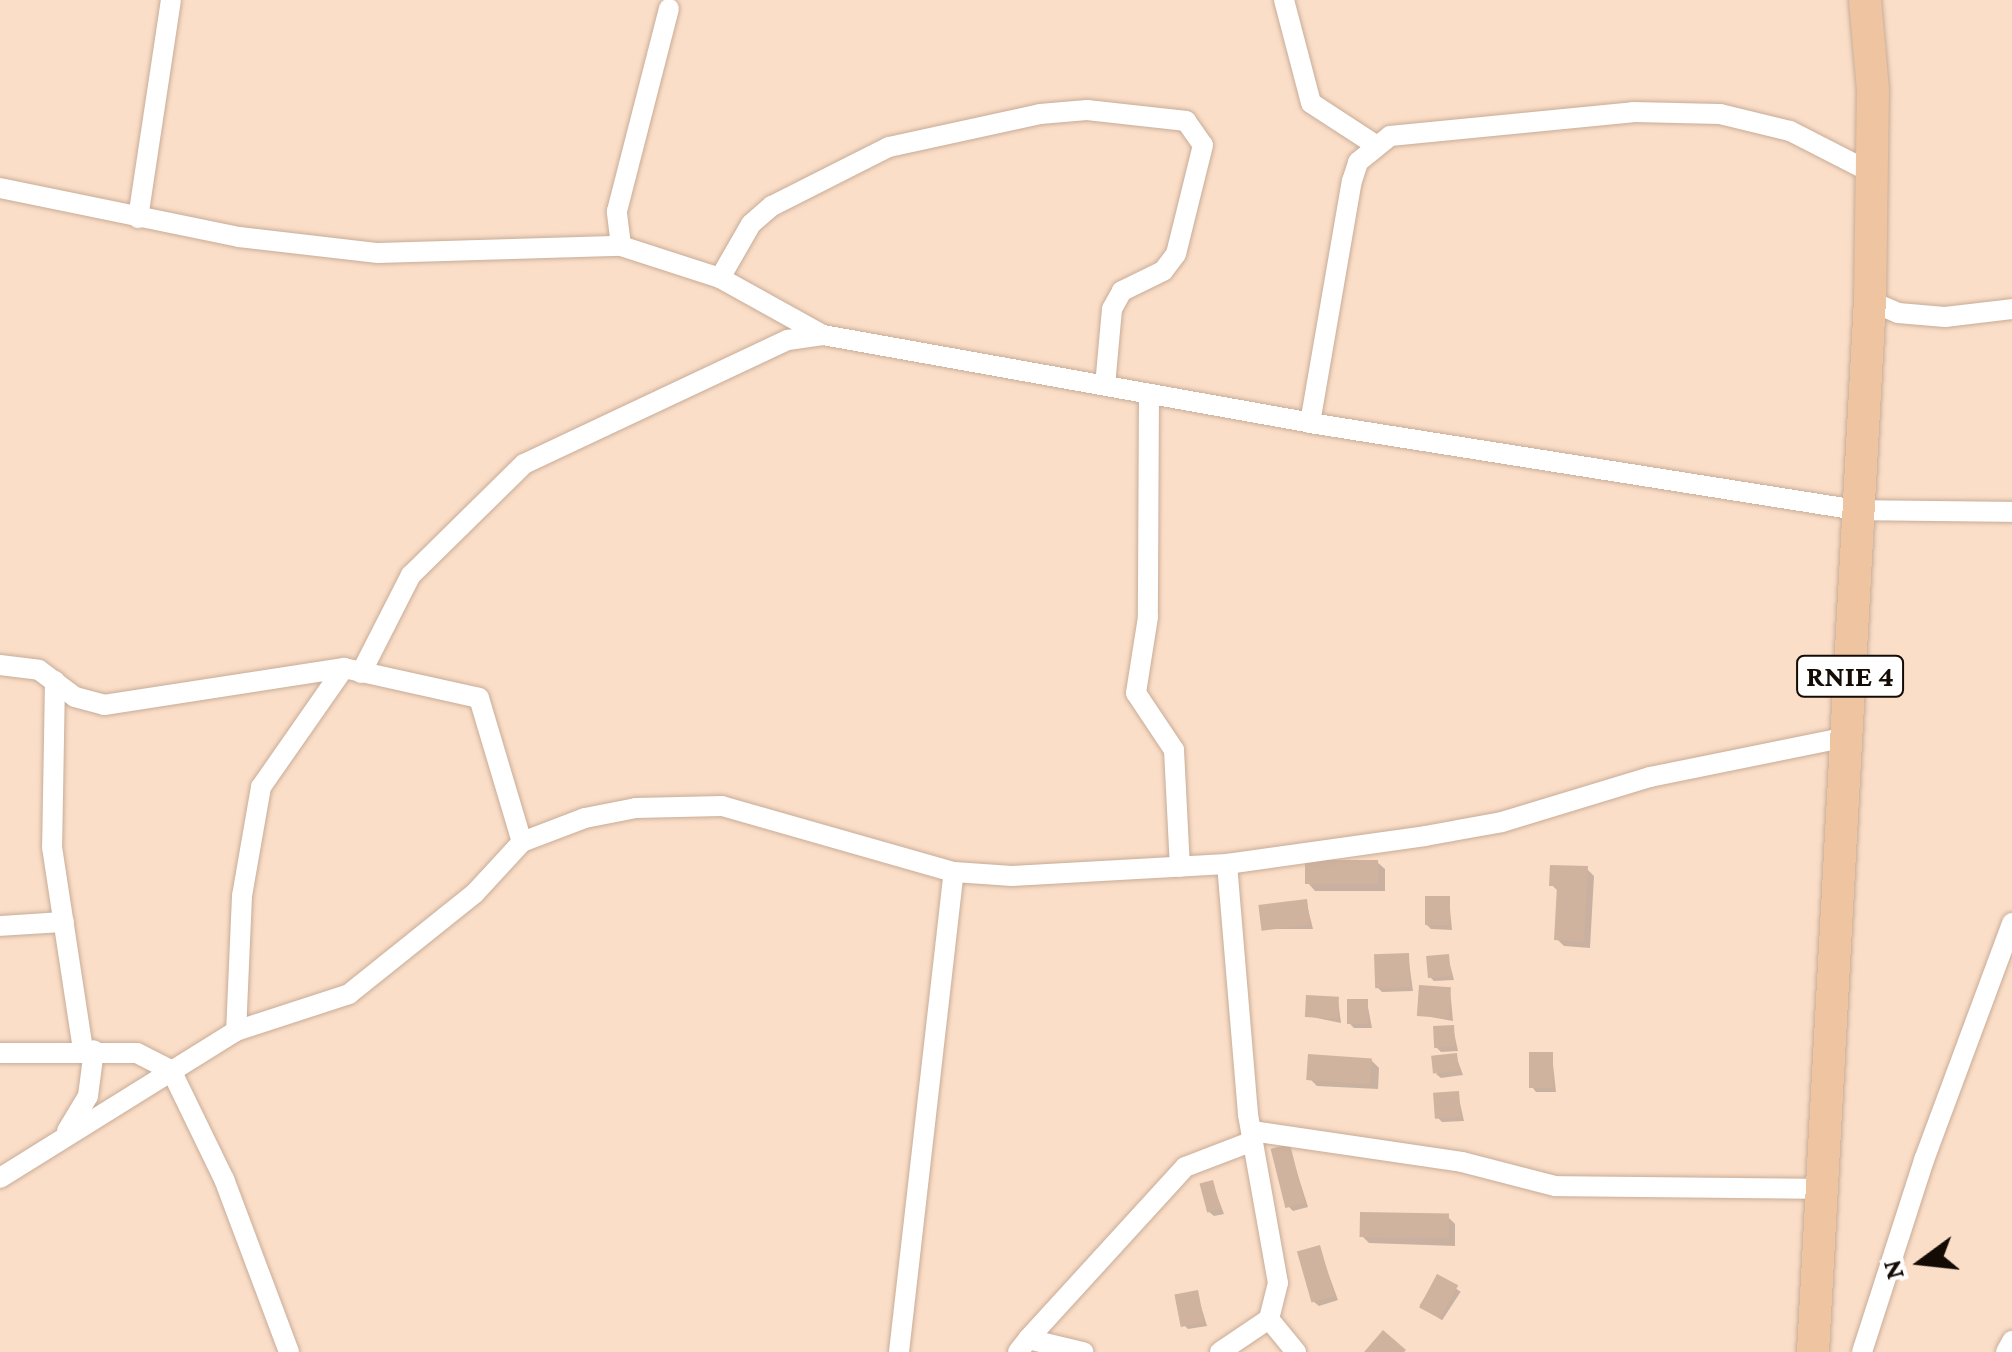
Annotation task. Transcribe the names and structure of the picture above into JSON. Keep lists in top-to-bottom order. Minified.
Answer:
{"streets":{"main road":["RNIE 4"]},"north":"left"}
